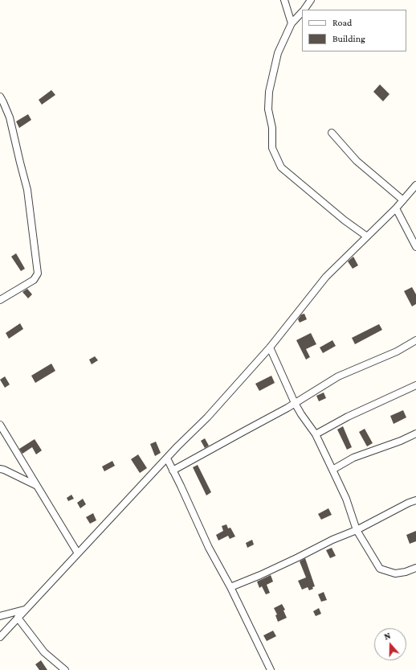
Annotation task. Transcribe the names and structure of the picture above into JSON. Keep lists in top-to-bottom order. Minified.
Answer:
{"legend":["Road","Building"],"north":"top"}
